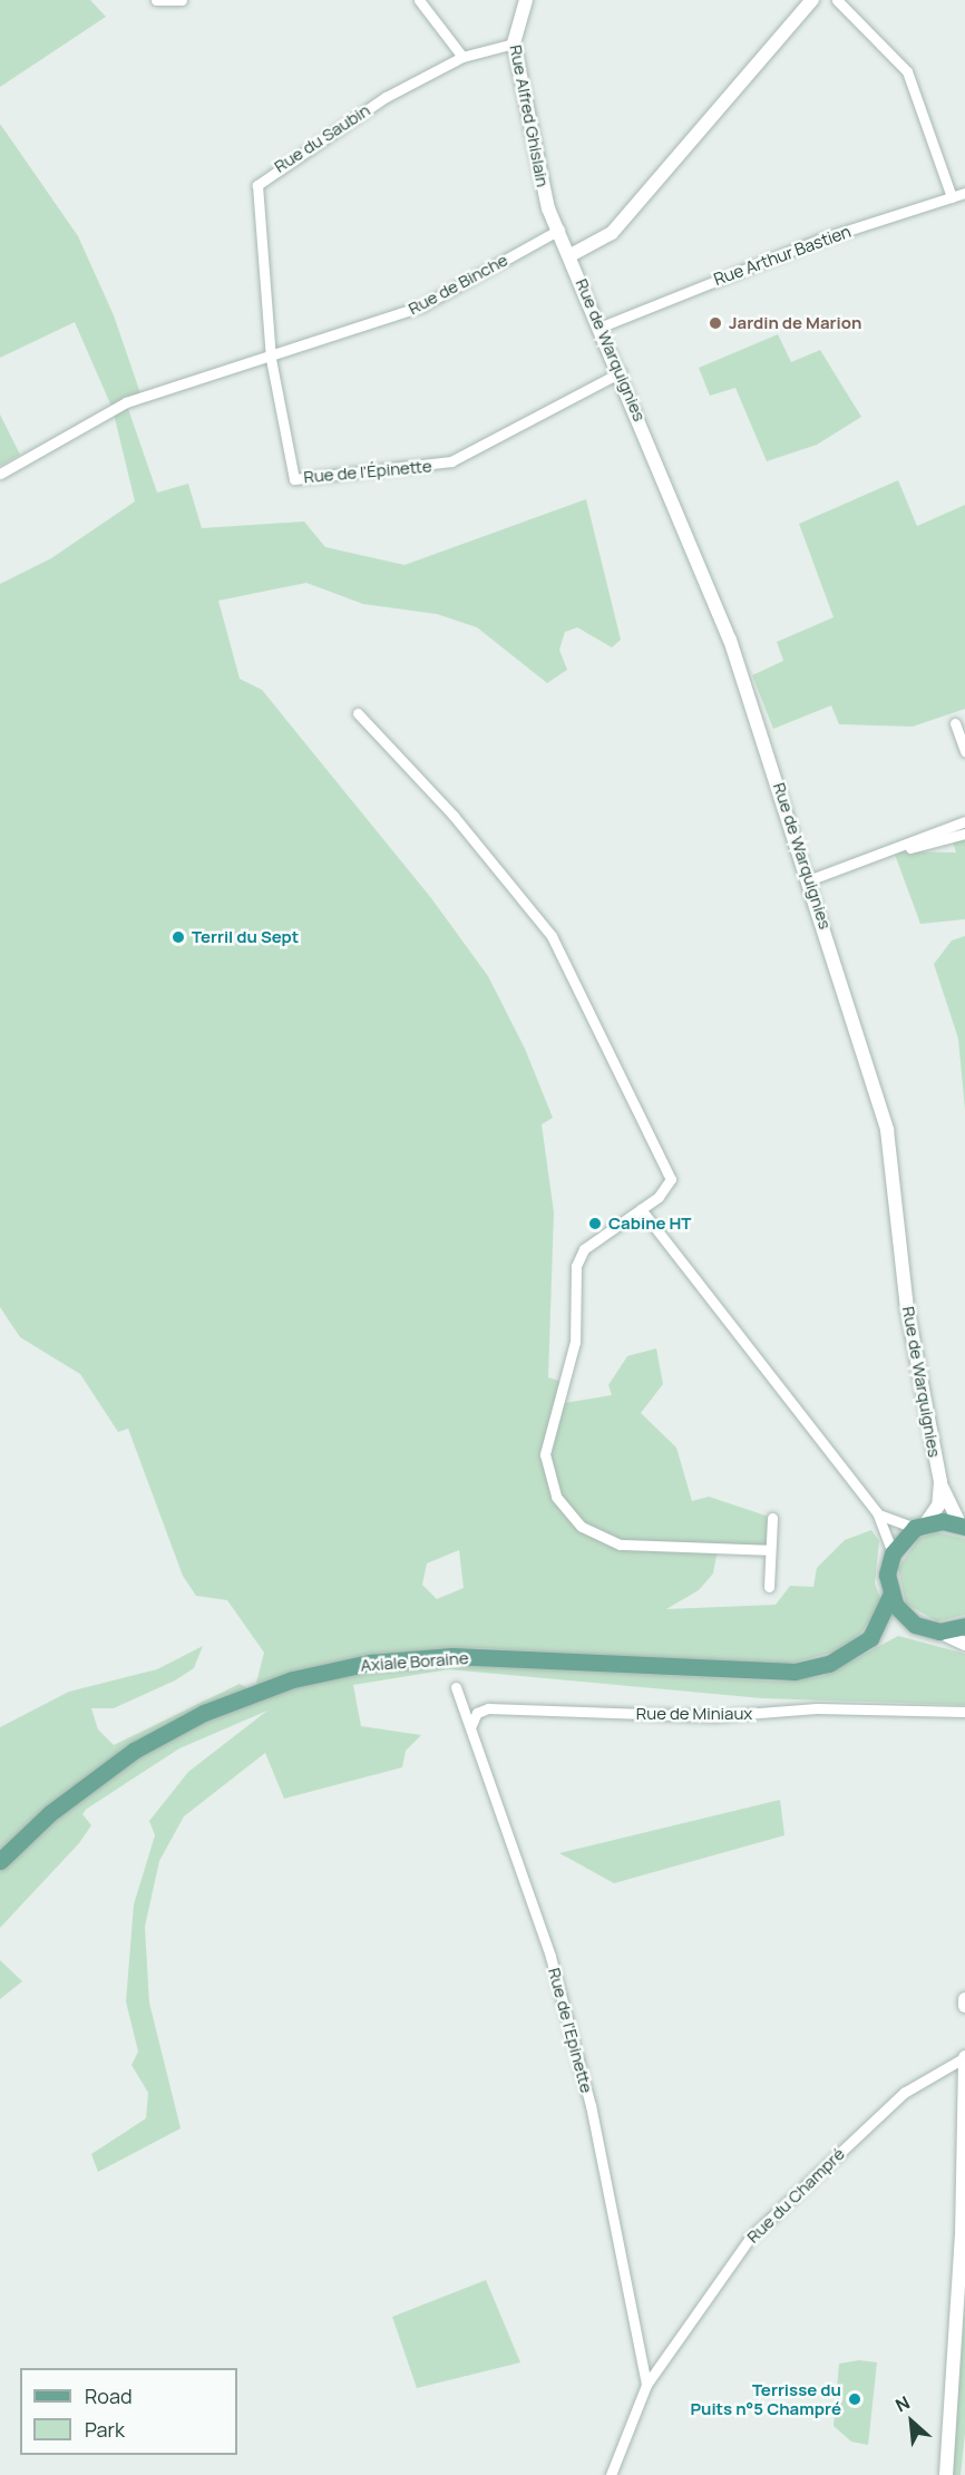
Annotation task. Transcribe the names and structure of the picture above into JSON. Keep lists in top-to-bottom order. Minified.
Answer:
{"streets":{"main road":["Axiale Boraine"],"street":["Rue Alfred Ghislain","Rue du Saubin","Rue Arthur Bastien","Rue de Binche","Rue de Warquignies","Rue de l'Épinette","Rue de Miniaux","Rue de l'Epinette","Rue du Champré"]},"crossings":[["Rue Alfred Ghislain","Rue du Saubin"],["Rue Alfred Ghislain","Rue de Binche"],["Rue du Saubin","Rue de Binche"],["Rue du Saubin","Rue de l'Épinette"],["Rue Arthur Bastien","Rue de Warquignies"],["Rue de Binche","Rue de l'Épinette"],["Rue de Warquignies","Rue de l'Épinette"],["Rue de Miniaux","Rue de l'Epinette"],["Rue de l'Epinette","Rue du Champré"]],"places":["Jardin de Marion","Terril du Sept","Cabine HT","Terrisse du Puits n°5 Champré"],"legend":["Road","Park"],"north":"top left"}
